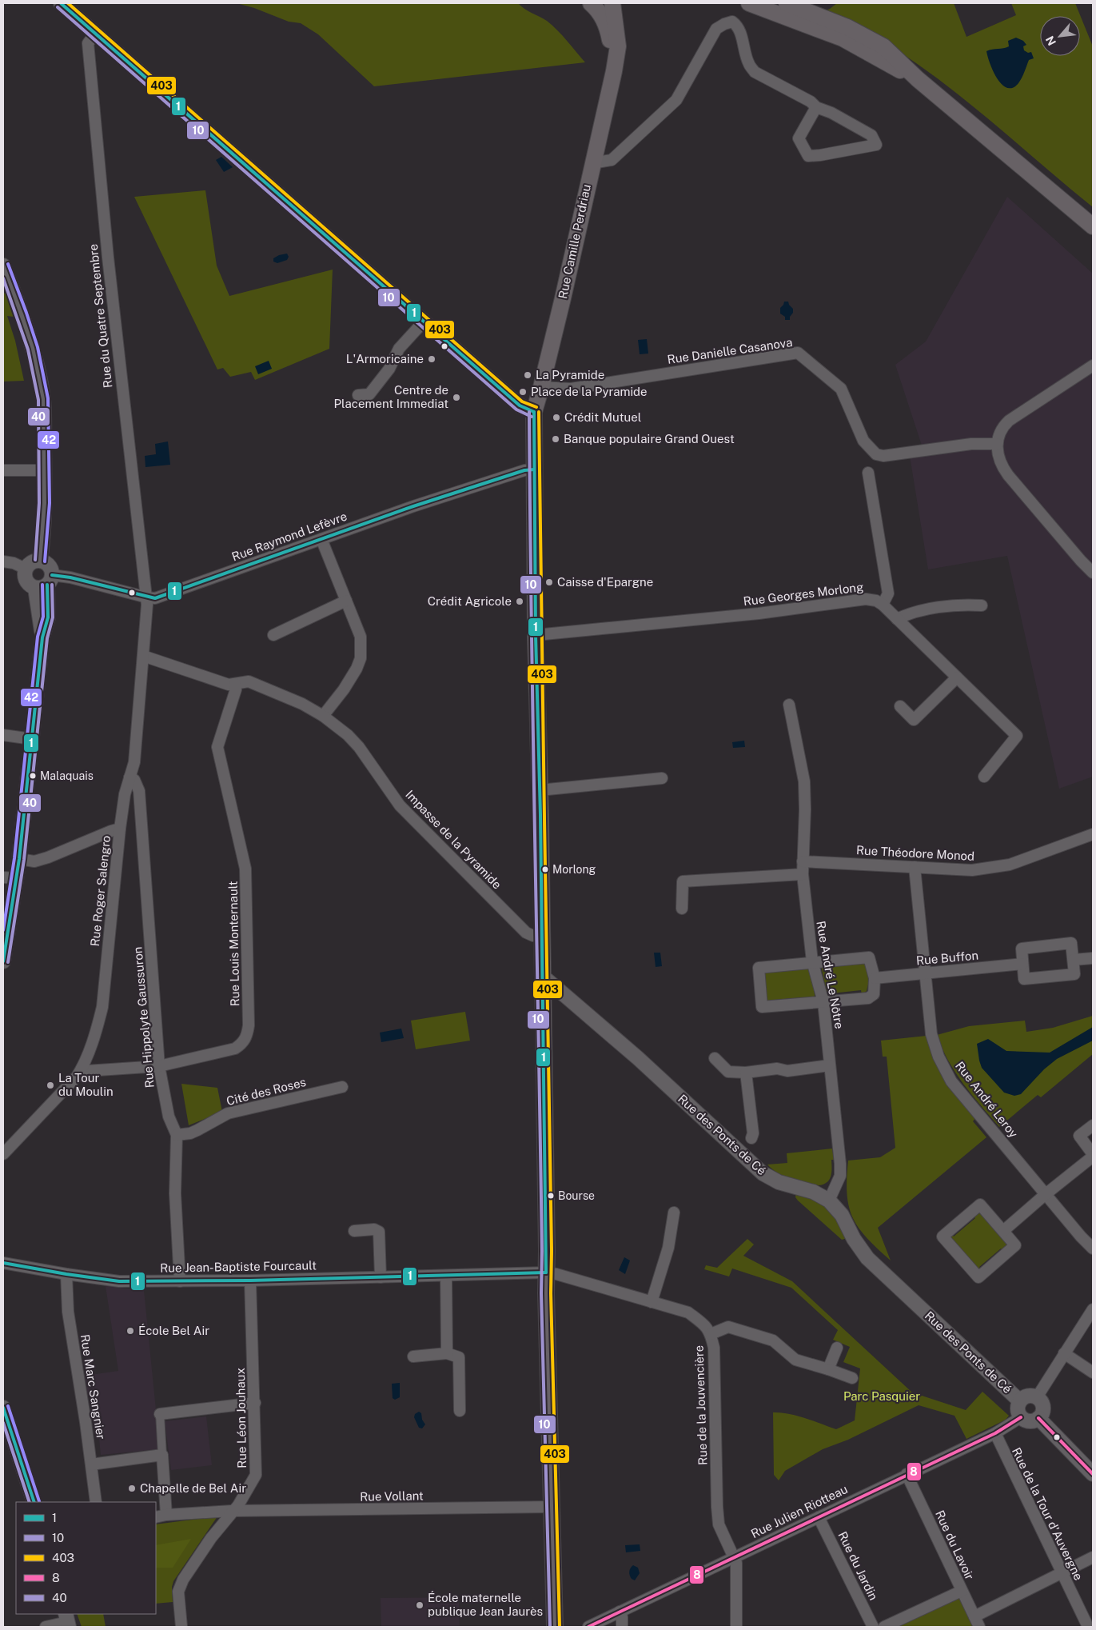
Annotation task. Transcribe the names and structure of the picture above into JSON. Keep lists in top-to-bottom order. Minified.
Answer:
{"streets":{"main road":["Rue Camille Perdriau"],"street":["Rue du Quatre Septembre","Rue Danielle Casanova","Rue Raymond Lefèvre","Rue Georges Morlong","Impasse de la Pyramide","Rue Théodore Monod","Rue Roger Salengro","Rue Louis Monternault","Rue Buffon","Rue André Le Nôtre","Rue Hippolyte Gaussuron","Cité des Roses","Rue André Leroy","Rue des Ponts de Cé","Rue Jean-Baptiste Fourcault","Rue Marc Sangnier","Rue de la Jouvencière","Rue Léon Jouhaux","Rue Vollant","Rue Julien Riotteau","Rue de la Tour d'Auvergne","Rue du Lavoir","Rue du Jardin"]},"crossings":[["Rue Camille Perdriau","Rue Danielle Casanova"],["Rue Camille Perdriau","Rue Raymond Lefèvre"],["Rue Camille Perdriau","Rue Georges Morlong"],["Rue Camille Perdriau","Impasse de la Pyramide"],["Rue Camille Perdriau","Rue des Ponts de Cé"],["Rue Camille Perdriau","Rue Jean-Baptiste Fourcault"],["Rue Camille Perdriau","Rue de la Jouvencière"],["Rue Camille Perdriau","Rue Vollant"],["Rue du Quatre Septembre","Rue Raymond Lefèvre"],["Rue du Quatre Septembre","Rue Roger Salengro"],["Rue Raymond Lefèvre","Rue Roger Salengro"],["Impasse de la Pyramide","Rue Roger Salengro"],["Impasse de la Pyramide","Rue Louis Monternault"],["Rue Théodore Monod","Rue André Le Nôtre"],["Rue Théodore Monod","Rue André Leroy"],["Rue Roger Salengro","Rue Louis Monternault"],["Rue Roger Salengro","Rue Hippolyte Gaussuron"],["Rue Louis Monternault","Rue Hippolyte Gaussuron"],["Rue Buffon","Rue André Leroy"],["Rue André Le Nôtre","Rue des Ponts de Cé"],["Rue Hippolyte Gaussuron","Cité des Roses"],["Rue Hippolyte Gaussuron","Rue Jean-Baptiste Fourcault"],["Rue des Ponts de Cé","Rue Julien Riotteau"],["Rue Jean-Baptiste Fourcault","Rue Marc Sangnier"],["Rue Jean-Baptiste Fourcault","Rue de la Jouvencière"],["Rue Jean-Baptiste Fourcault","Rue Léon Jouhaux"],["Rue de la Jouvencière","Rue Julien Riotteau"],["Rue Léon Jouhaux","Rue Vollant"],["Rue Julien Riotteau","Rue de la Tour d'Auvergne"],["Rue Julien Riotteau","Rue du Lavoir"],["Rue Julien Riotteau","Rue du Jardin"]],"parks":["Parc Pasquier"],"places":["L'Armoricaine","La Pyramide","Place de la Pyramide","Centre de Placement Immediat","Crédit Mutuel","Banque populaire Grand Ouest","Caisse d'Epargne","Crédit Agricole","Malaquais","Morlong","La Tour du Moulin","Bourse","École Bel Air","Chapelle de Bel Air","École maternelle publique Jean Jaurès"],"lines":["transit line 1","transit line 403","transit line 10","transit line 42","transit line 40","transit line 8"],"legend":["1","10","403","8","40"],"north":"bottom left"}
